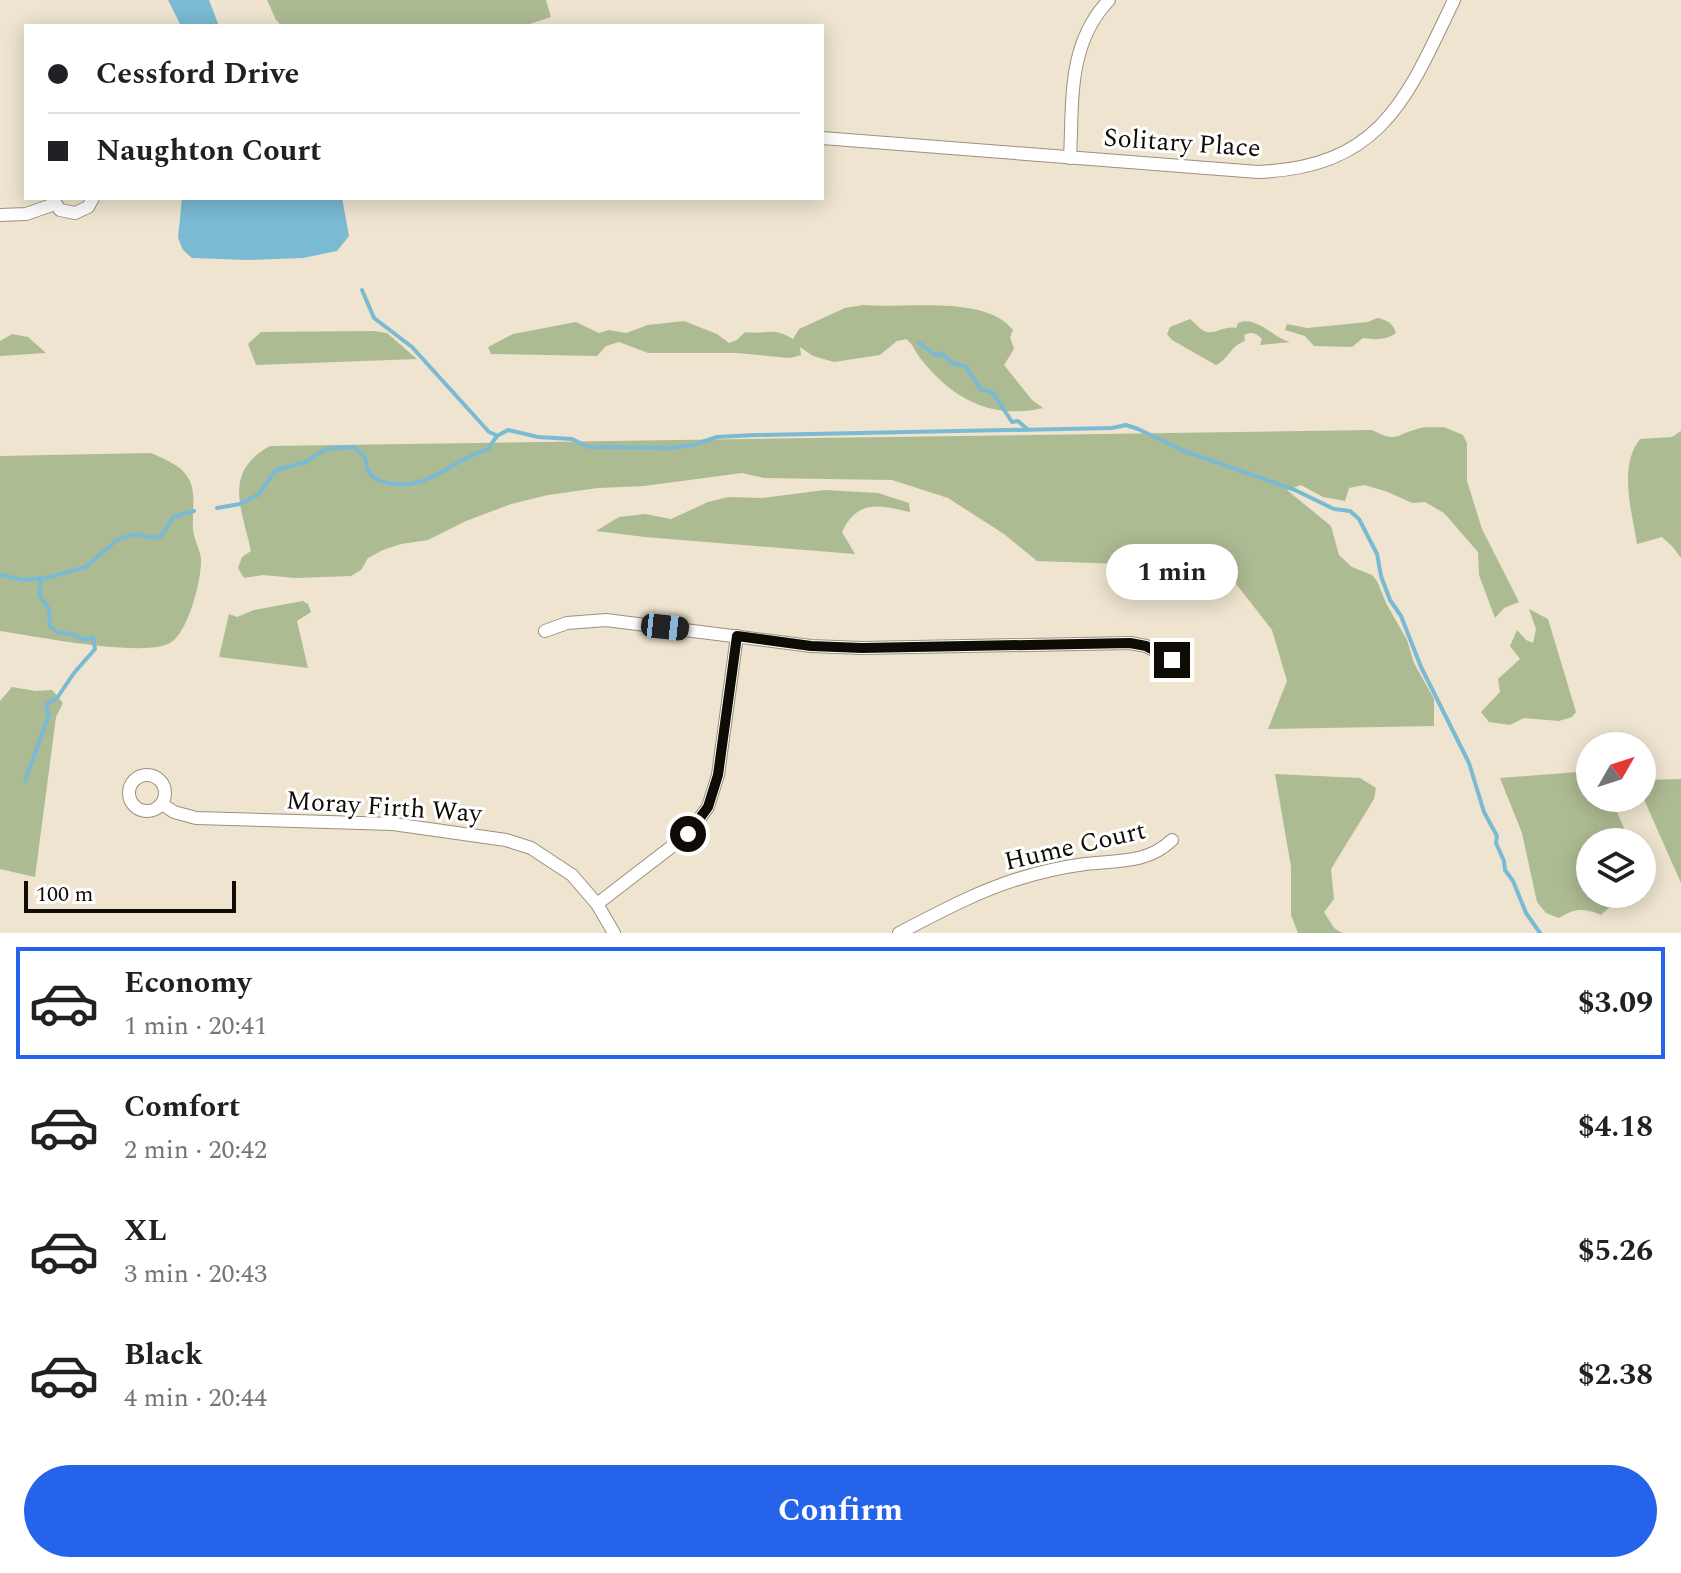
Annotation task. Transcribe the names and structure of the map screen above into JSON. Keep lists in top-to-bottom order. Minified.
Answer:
{"streets":{"street":["Solitary Place","Moray Firth Way","Hume Court"]},"scale_bar":"100 m","north":"top right","page":{"banner":["Cessford Drive","Naughton Court"],"bubble":"1 min","scale":"100 m","list":[{"name":"Economy","note":"1 min · 20:41","value":"$3.09"},{"name":"Comfort","note":"2 min · 20:42","value":"$4.18"},{"name":"XL","note":"3 min · 20:43","value":"$5.26"},{"name":"Black","note":"4 min · 20:44","value":"$2.38"}],"buttons":"Confirm"}}
